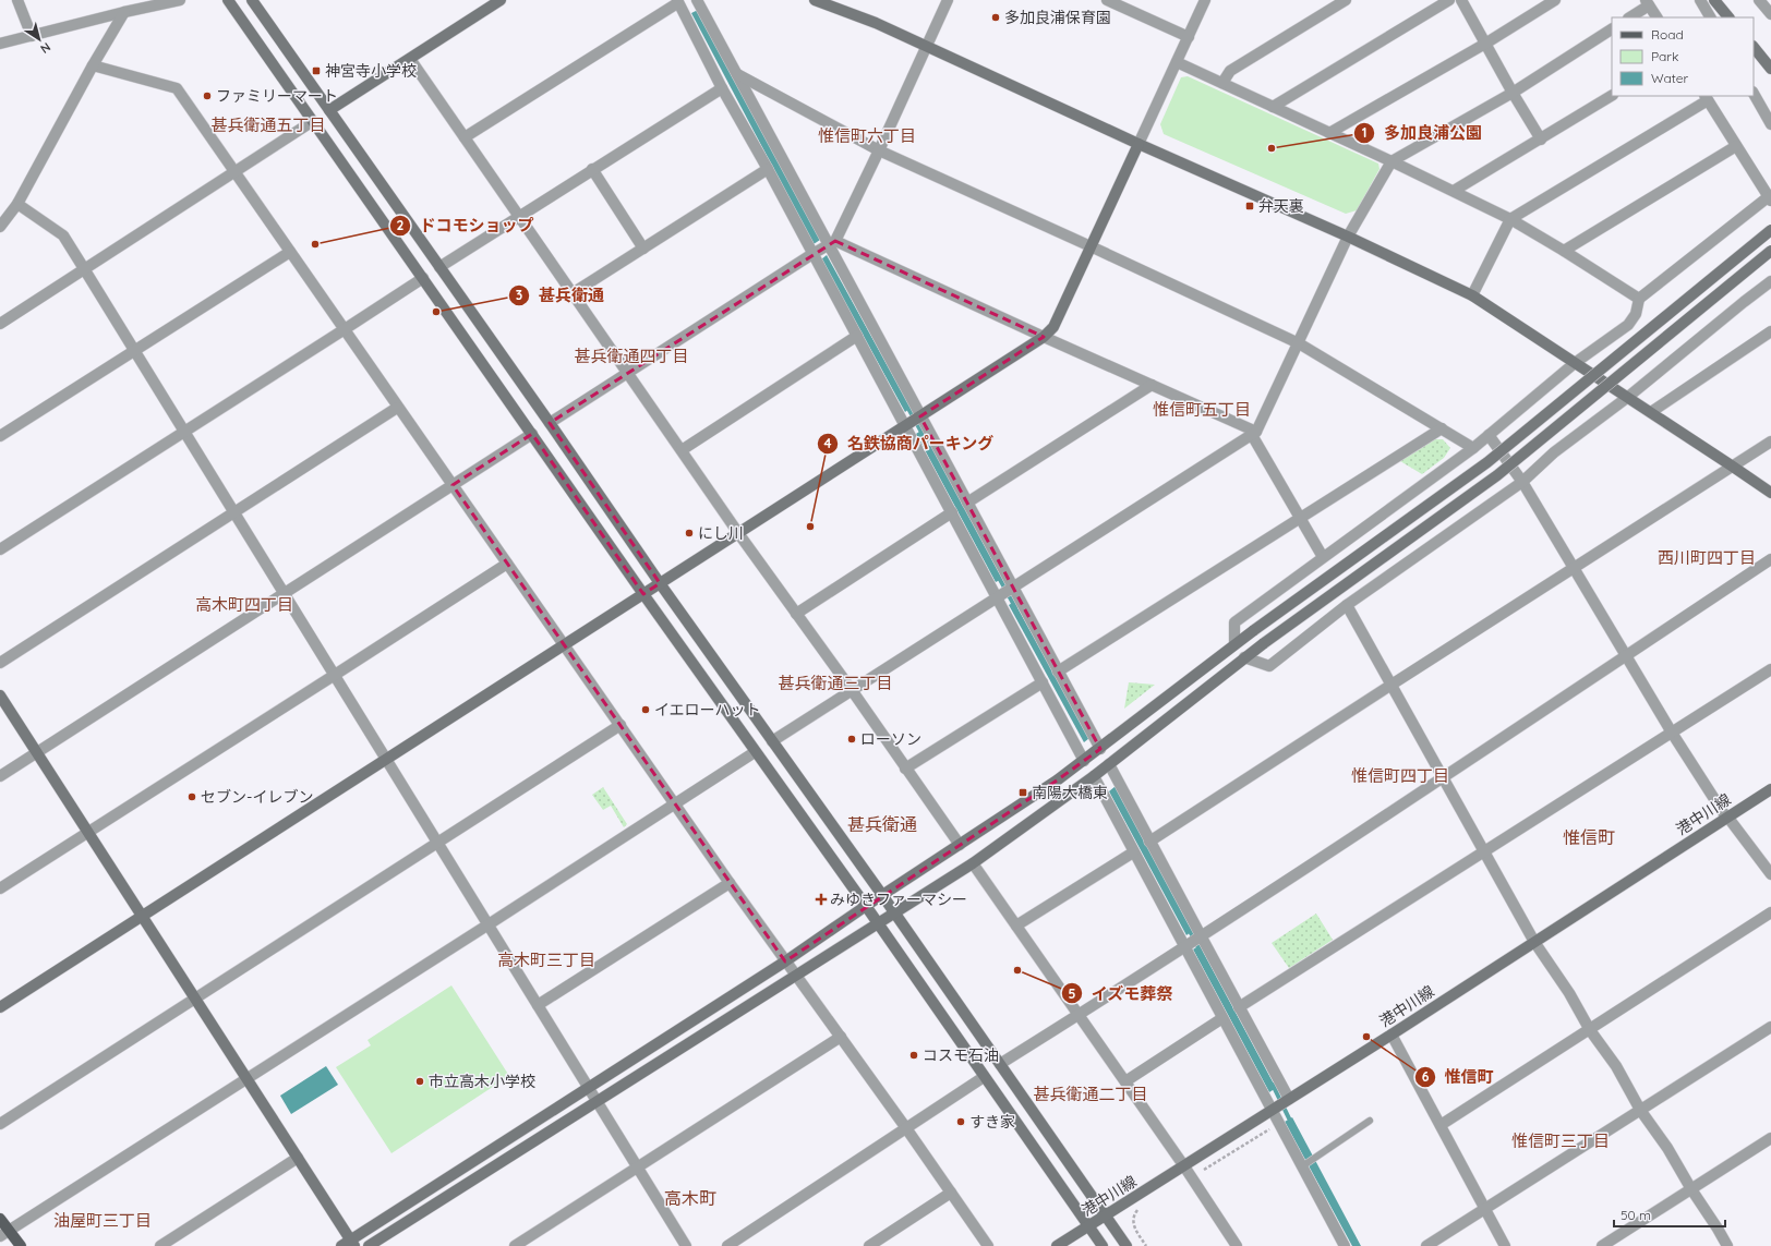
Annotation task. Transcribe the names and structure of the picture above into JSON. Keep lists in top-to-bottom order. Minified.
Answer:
{"streets":{"street":["港中川線"]},"districts":["甚兵衛通五丁目","惟信町六丁目","甚兵衛通四丁目","惟信町五丁目","西川町四丁目","高木町四丁目","甚兵衛通三丁目","惟信町四丁目","甚兵衛通","惟信町","高木町三丁目","甚兵衛通二丁目","惟信町三丁目","高木町","油屋町三丁目"],"places":{"other":["多加良浦保育園","ファミリーマート","多加良浦公園","ドコモショップ","甚兵衛通","名鉄協商パーキング","にし川","イエローハット","ローソン","セブン-イレブン","イズモ葬祭","惟信町","コスモ石油","市立高木小学校","すき家"],"transit":["神宮寺小学校","弁天裏","南陽大橋東"],"health":["みゆきファーマシー"]},"legend":["Road","Park","Water"],"scale_bar":"50 m","north":"bottom right"}
